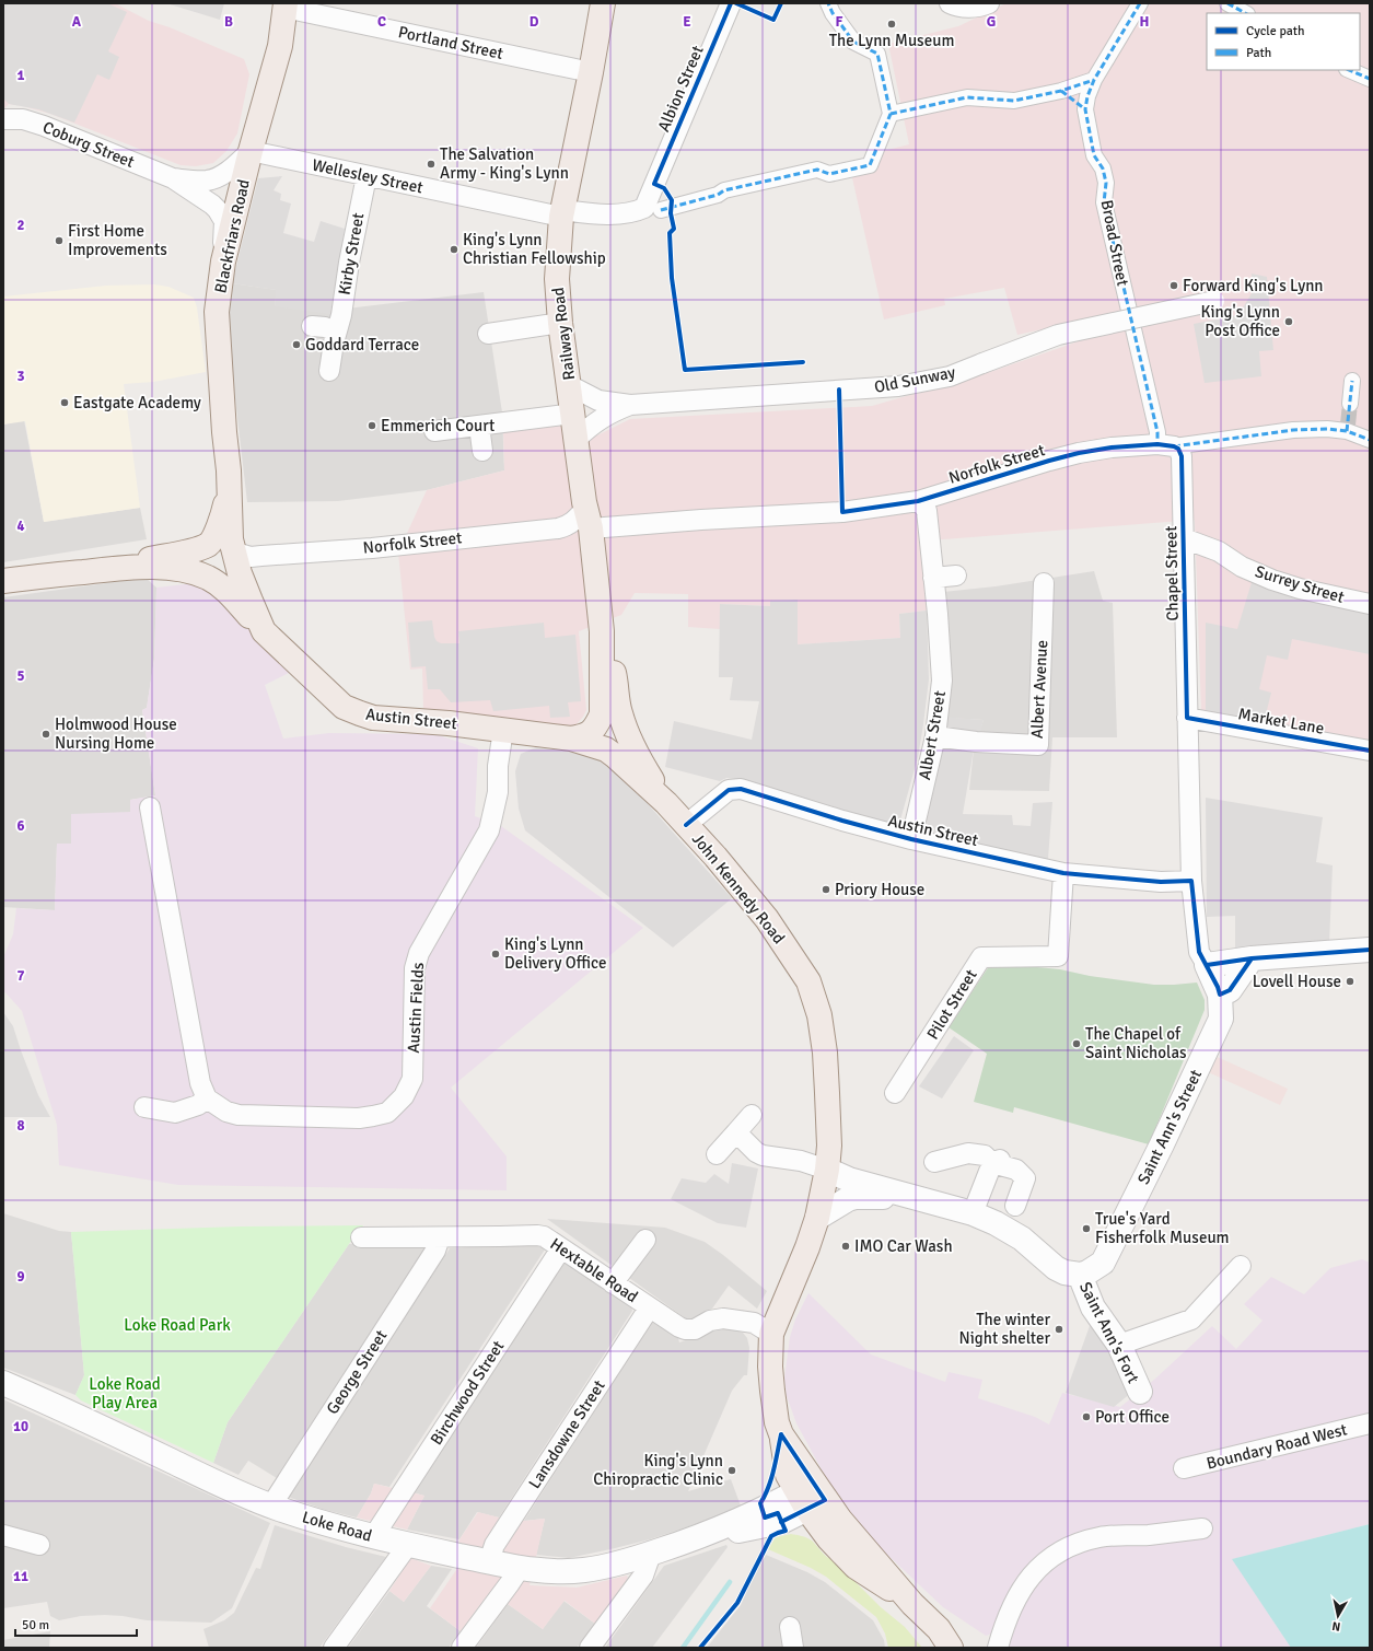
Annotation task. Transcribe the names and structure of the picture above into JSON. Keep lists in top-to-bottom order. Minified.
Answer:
{"streets":{"main road":["Blackfriars Road","Railway Road","Austin Street","John Kennedy Road"],"street":["Portland Street","Albion Street","Coburg Street","Wellesley Street","Broad Street","Kirby Street","Old Sunway","Norfolk Street","Chapel Street","Surrey Street","Albert Avenue","Market Lane","Albert Street","Pilot Street","Austin Fields","Saint Ann's Street","Hextable Road","Saint Ann's Fort","George Street","Birchwood Street","Lansdowne Street","Boundary Road West","Loke Road"]},"crossings":[["Portland Street","Blackfriars Road"],["Portland Street","Railway Road"],["Coburg Street","Wellesley Street"],["Coburg Street","Blackfriars Road"],["Wellesley Street","Blackfriars Road"],["Wellesley Street","Kirby Street"],["Wellesley Street","Railway Road"],["Blackfriars Road","Norfolk Street"],["Blackfriars Road","Austin Street"],["Broad Street","Norfolk Street"],["Broad Street","Chapel Street"],["Railway Road","Old Sunway"],["Railway Road","Norfolk Street"],["Railway Road","John Kennedy Road"],["Norfolk Street","Chapel Street"],["Norfolk Street","Austin Street"],["Norfolk Street","Albert Street"],["Norfolk Street","John Kennedy Road"],["Chapel Street","Surrey Street"],["Chapel Street","Austin Street"],["Chapel Street","Market Lane"],["Chapel Street","Saint Ann's Street"],["Albert Avenue","Albert Street"],["Austin Street","Albert Street"],["Austin Street","John Kennedy Road"],["Austin Street","Pilot Street"],["Austin Street","Austin Fields"],["John Kennedy Road","Hextable Road"],["John Kennedy Road","Loke Road"],["Saint Ann's Street","Saint Ann's Fort"],["Hextable Road","George Street"],["Hextable Road","Birchwood Street"],["Hextable Road","Lansdowne Street"],["George Street","Loke Road"],["Birchwood Street","Loke Road"],["Lansdowne Street","Loke Road"]],"parks":["Loke Road Park","Loke Road Play Area"],"places":["The Lynn Museum","The Salvation Army - King's Lynn","First Home Improvements","King's Lynn Christian Fellowship","Forward King's Lynn","King's Lynn Post Office","Goddard Terrace","Eastgate Academy","Emmerich Court","Holmwood House Nursing Home","Priory House","King's Lynn Delivery Office","Lovell House","The Chapel of Saint Nicholas","True's Yard Fisherfolk Museum","IMO Car Wash","The winter Night shelter","Port Office","King's Lynn Chiropractic Clinic"],"legend":["Cycle path","Path"],"scale_bar":"50 m","north":"bottom","grid":{"columns":["A","B","C","D","E","F","G","H"],"rows":["1","2","3","4","5","6","7","8","9","10","11"]}}
